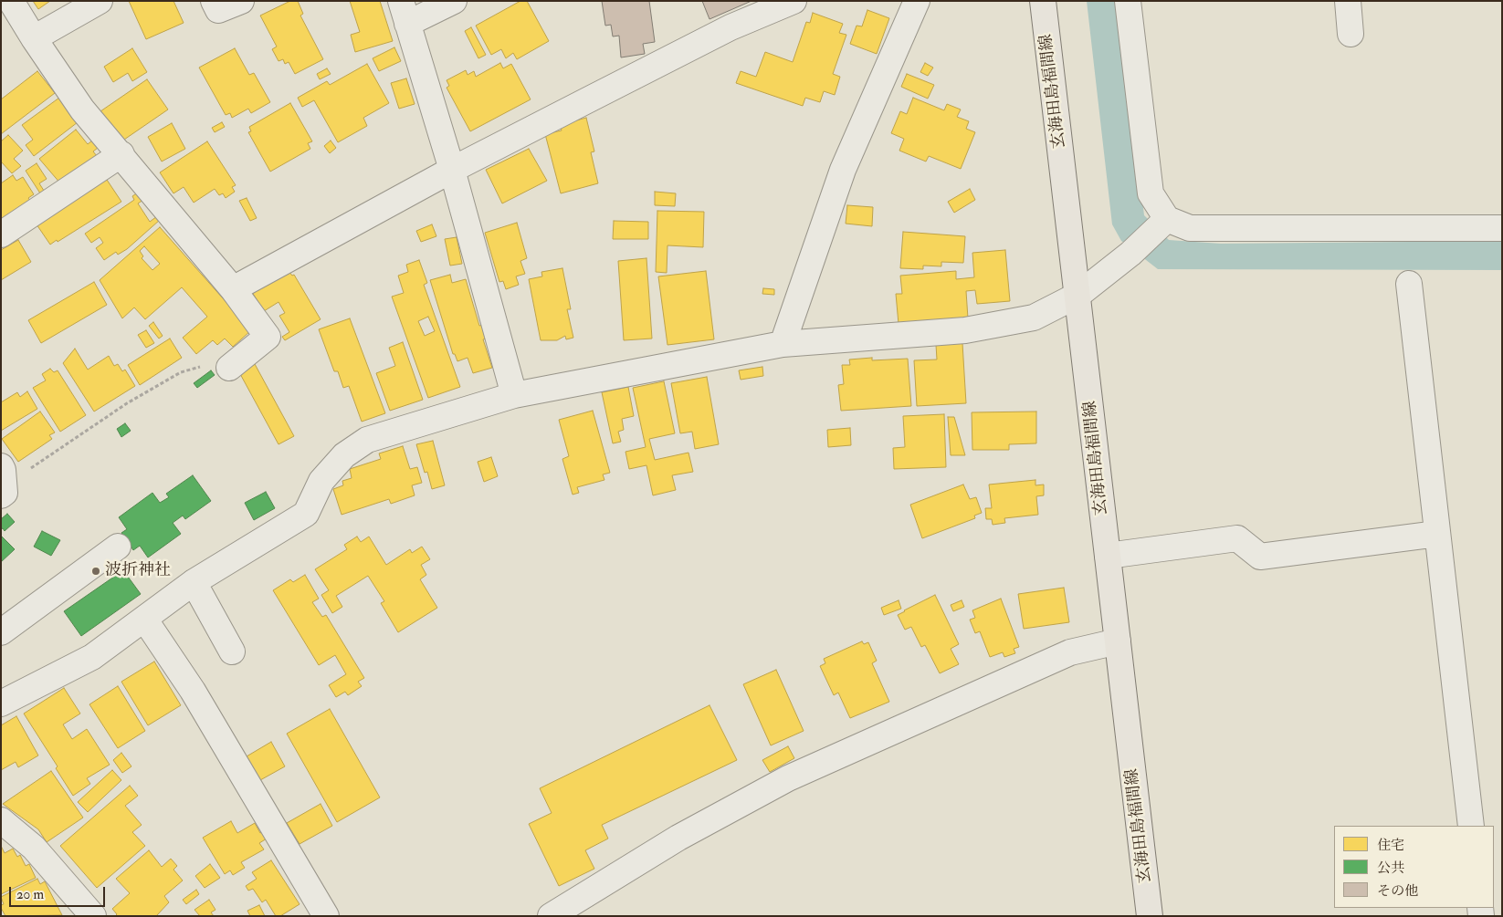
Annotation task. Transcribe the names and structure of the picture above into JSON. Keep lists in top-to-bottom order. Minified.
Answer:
{"streets":{"main road":["玄海田島福間線"]},"places":["波折神社"],"legend":["住宅","公共","その他"],"scale_bar":"20 m"}
